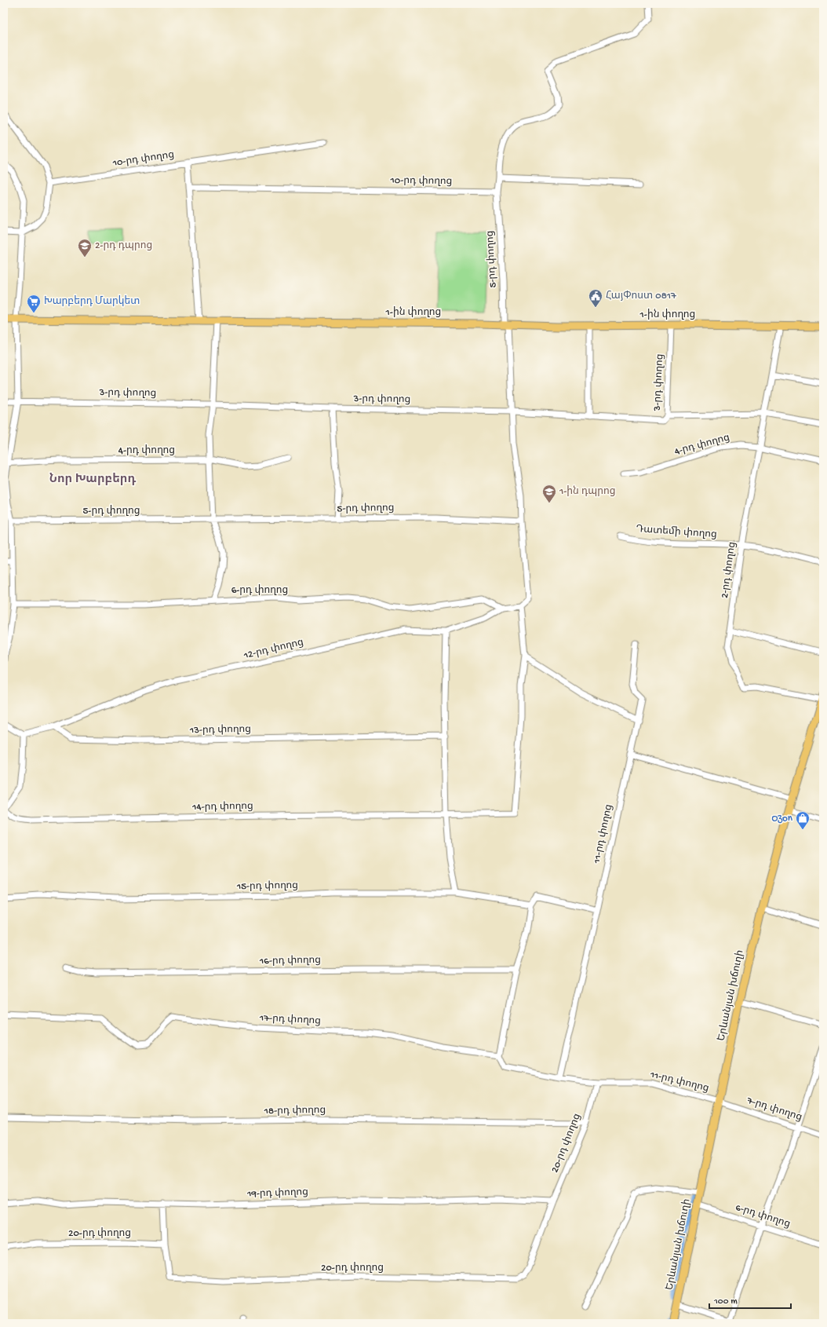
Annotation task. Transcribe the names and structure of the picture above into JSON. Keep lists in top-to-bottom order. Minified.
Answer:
{"streets":{"main road":["1-ին փողոց","Երևանյան խճուղի"],"street":["10-րդ փողոց","5-րդ փողոց","3-րդ փողոց","4-րդ փողոց","Դատեմի փողոց","2-րդ փողոց","6-րդ փողոց","12-րդ փողոց","13-րդ փողոց","14-րդ փողոց","11-րդ փողոց","15-րդ փողոց","16-րդ փողոց","17-րդ փողոց","7-րդ փողոց","18-րդ փողոց","20-րդ փողոց","19-րդ փողոց"]},"crossings":[["10-րդ փողոց","5-րդ փողոց"],["5-րդ փողոց","1-ին փողոց"],["5-րդ փողոց","3-րդ փողոց"],["1-ին փողոց","3-րդ փողոց"],["1-ին փողոց","2-րդ փողոց"],["4-րդ փողոց","2-րդ փողոց"],["Դատեմի փողոց","2-րդ փողոց"],["2-րդ փողոց","Երևանյան խճուղի"],["6-րդ փողոց","12-րդ փողոց"],["6-րդ փողոց","Երևանյան խճուղի"],["12-րդ փողոց","13-րդ փողոց"],["11-րդ փողոց","Երևանյան խճուղի"],["11-րդ փողոց","17-րդ փողոց"],["11-րդ փողոց","7-րդ փողոց"],["11-րդ փողոց","20-րդ փողոց"],["Երևանյան խճուղի","7-րդ փողոց"],["18-րդ փողոց","20-րդ փողոց"],["20-րդ փողոց","19-րդ փողոց"]],"districts":["Նոր Խարբերդ"],"places":{"school or university":["2-րդ դպրոց","1-ին դպրոց"],"public building":["ՀայՓոստ 0817"],"supermarket":["Խարբերդ Մարկետ"],"shop":["Ozon"]},"scale_bar":"100 m"}
